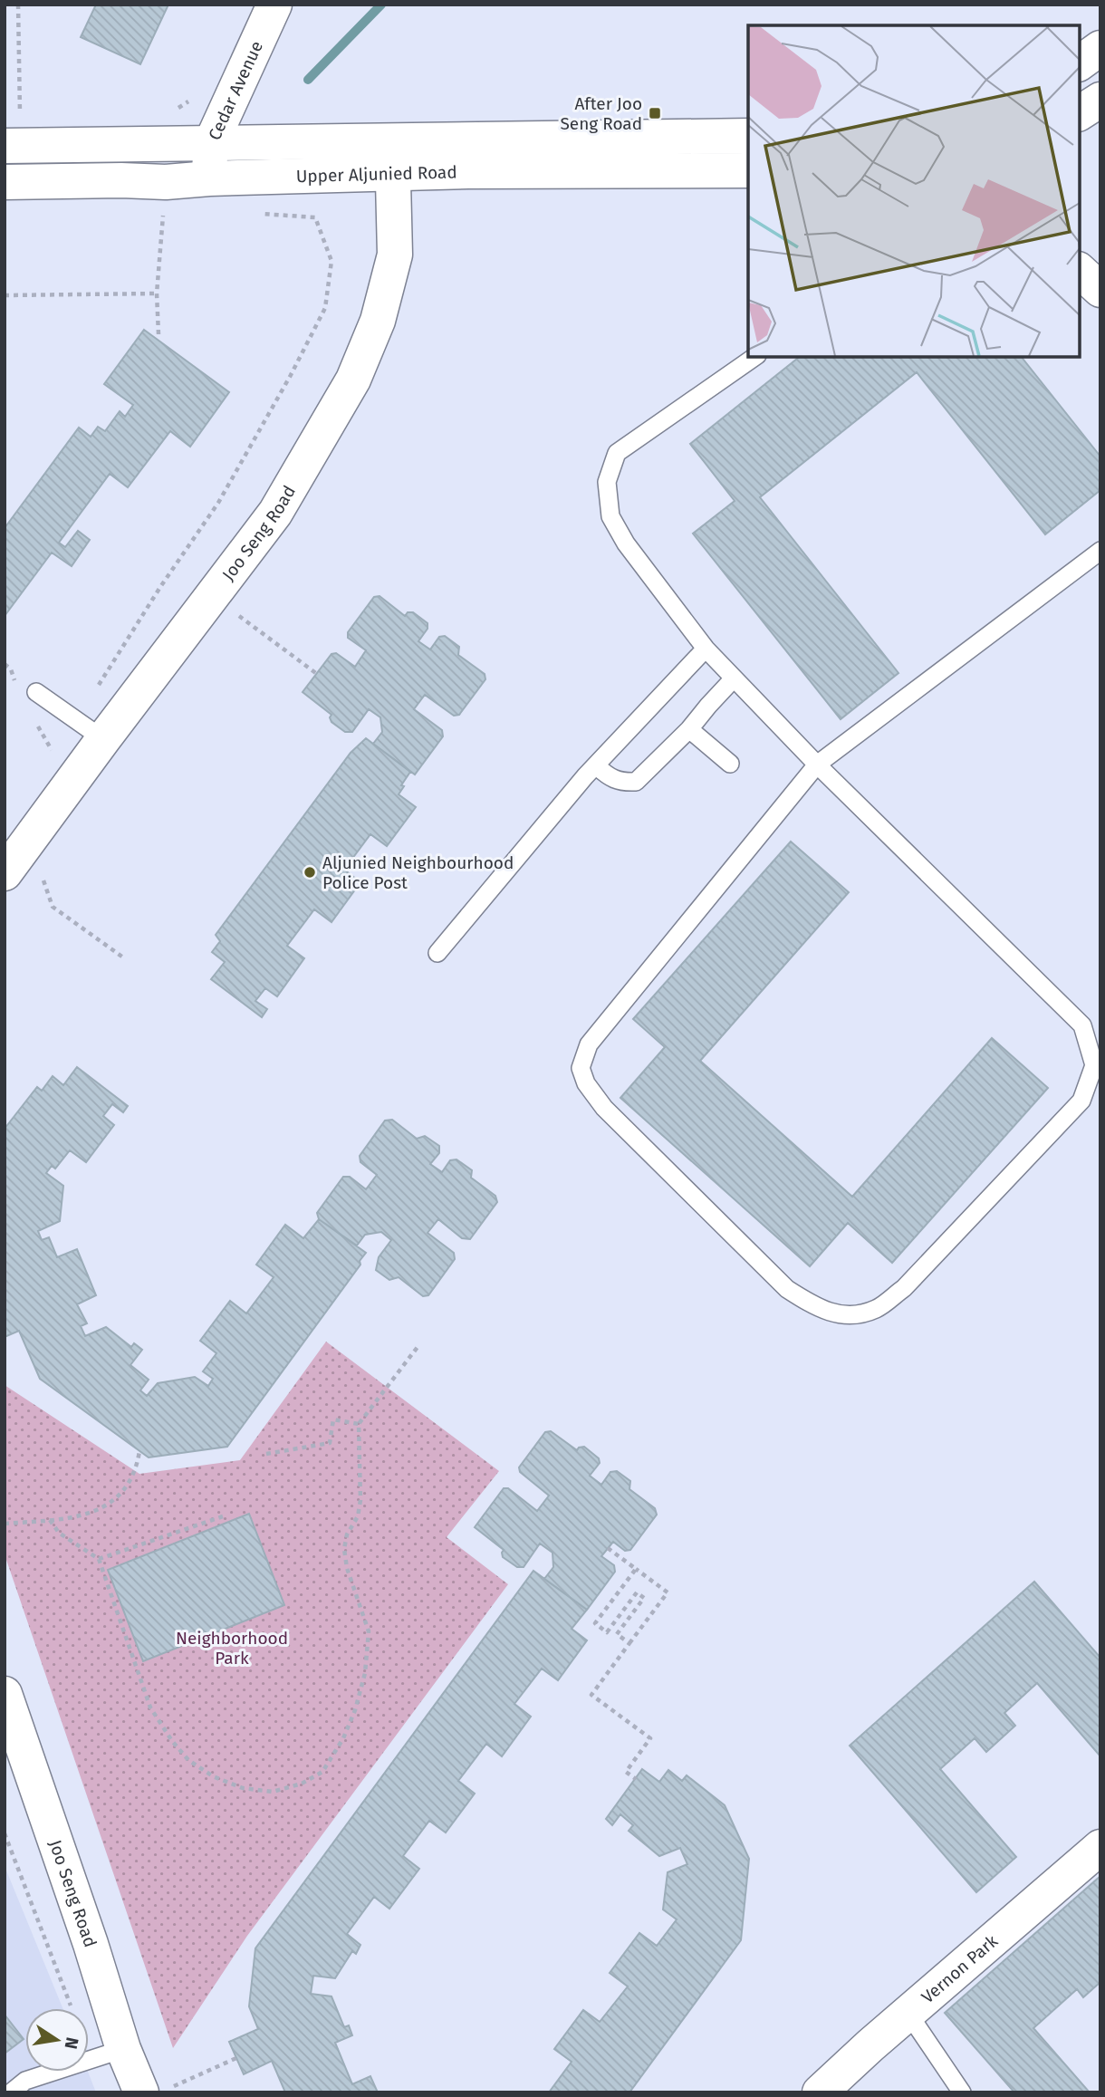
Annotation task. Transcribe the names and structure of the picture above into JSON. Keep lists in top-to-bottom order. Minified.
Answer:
{"streets":{"street":["Cedar Avenue","Upper Aljunied Road","Joo Seng Road","Vernon Park"]},"crossings":[["Cedar Avenue","Upper Aljunied Road"],["Upper Aljunied Road","Joo Seng Road"]],"parks":["Neighborhood Park"],"places":{"transit":["After Joo Seng Road"],"other":["Aljunied Neighbourhood Police Post"]},"north":"right"}
